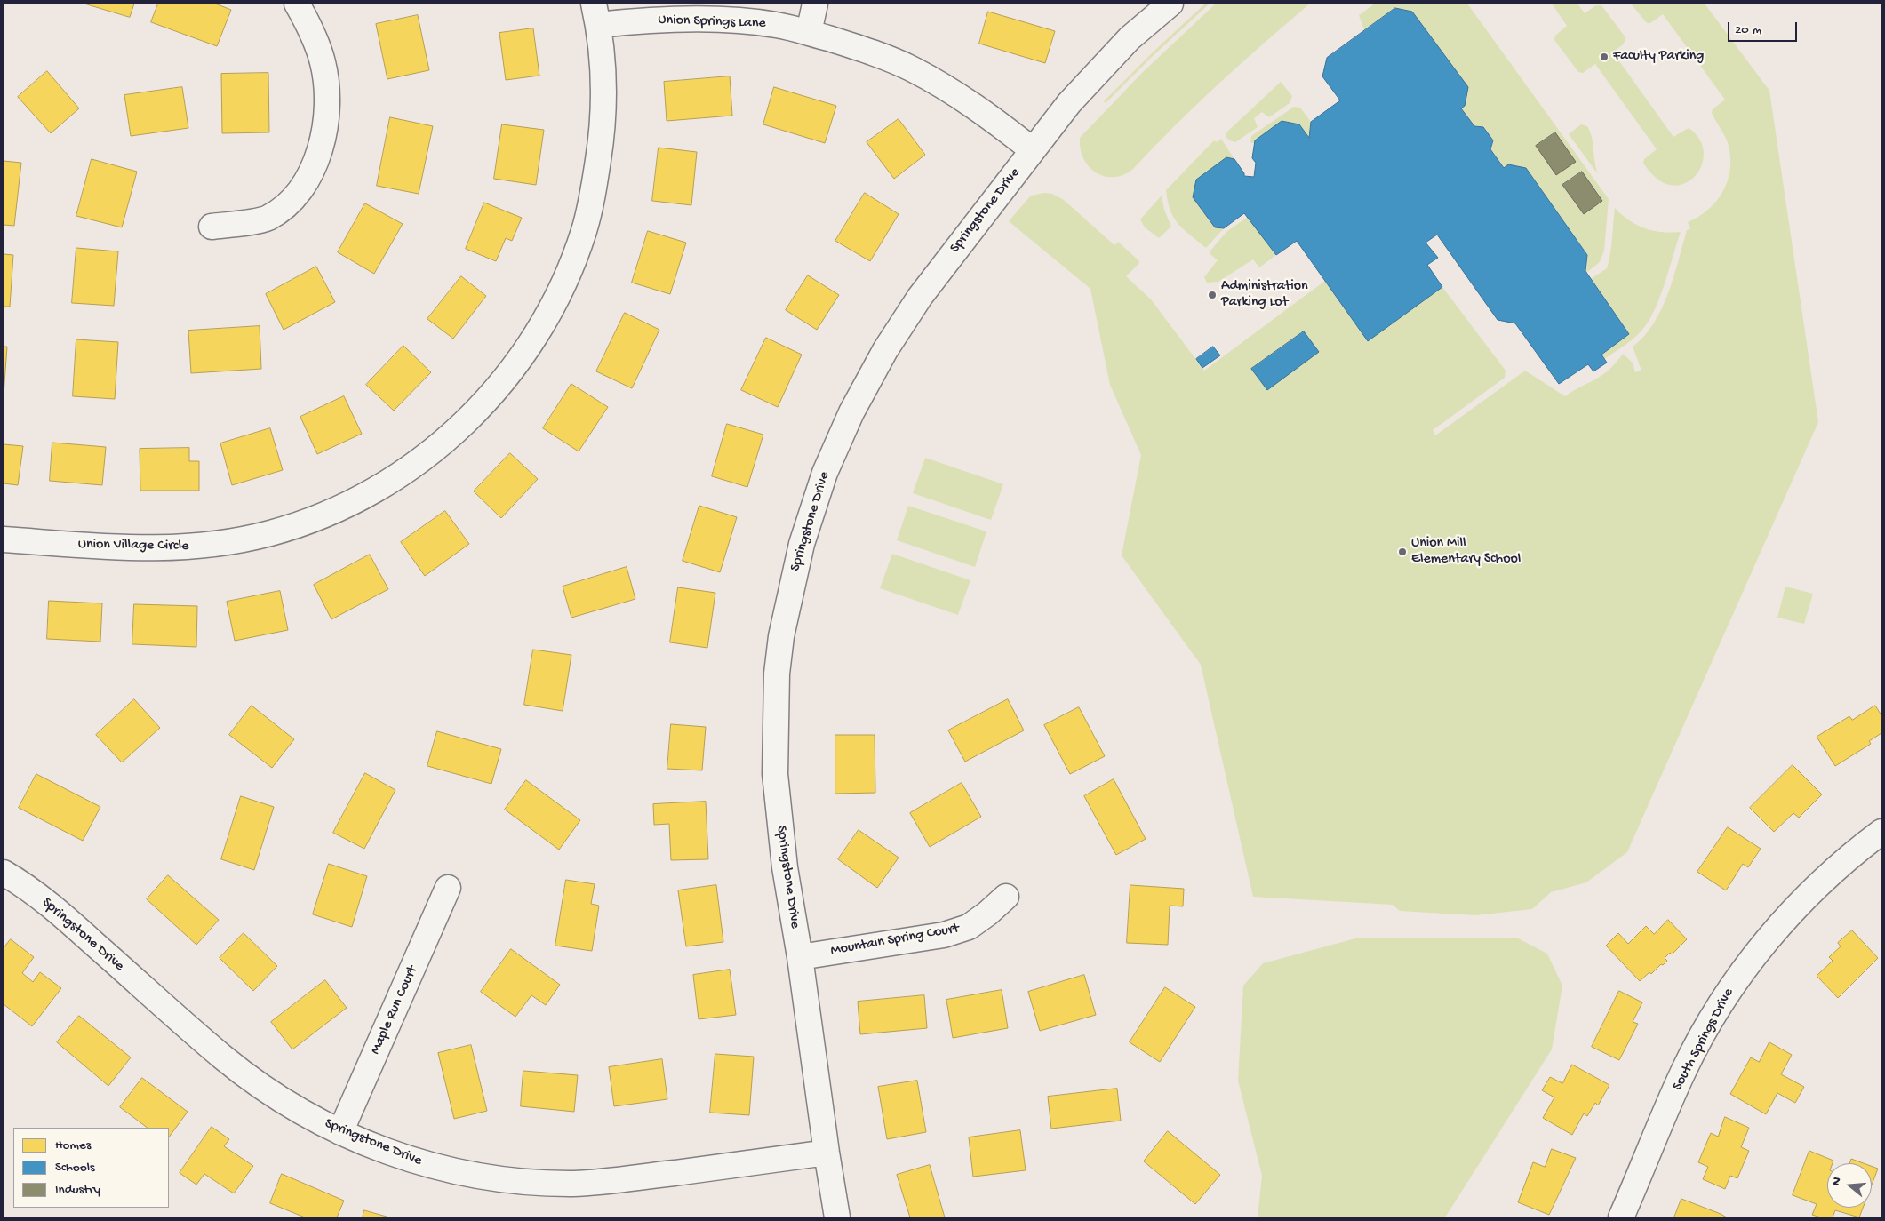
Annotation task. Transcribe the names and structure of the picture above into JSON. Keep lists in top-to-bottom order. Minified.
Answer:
{"streets":{"street":["Union Springs Lane","Springstone Drive","Union Village Circle","Mountain Spring Court","Maple Run Court","South Springs Drive"]},"crossings":[["Union Springs Lane","Springstone Drive"],["Union Springs Lane","Union Village Circle"],["Springstone Drive","Mountain Spring Court"],["Springstone Drive","Maple Run Court"]],"places":["Faculty Parking","Administration Parking Lot","Union Mill Elementary School"],"legend":["Homes","Schools","Industry"],"scale_bar":"20 m","north":"left"}
